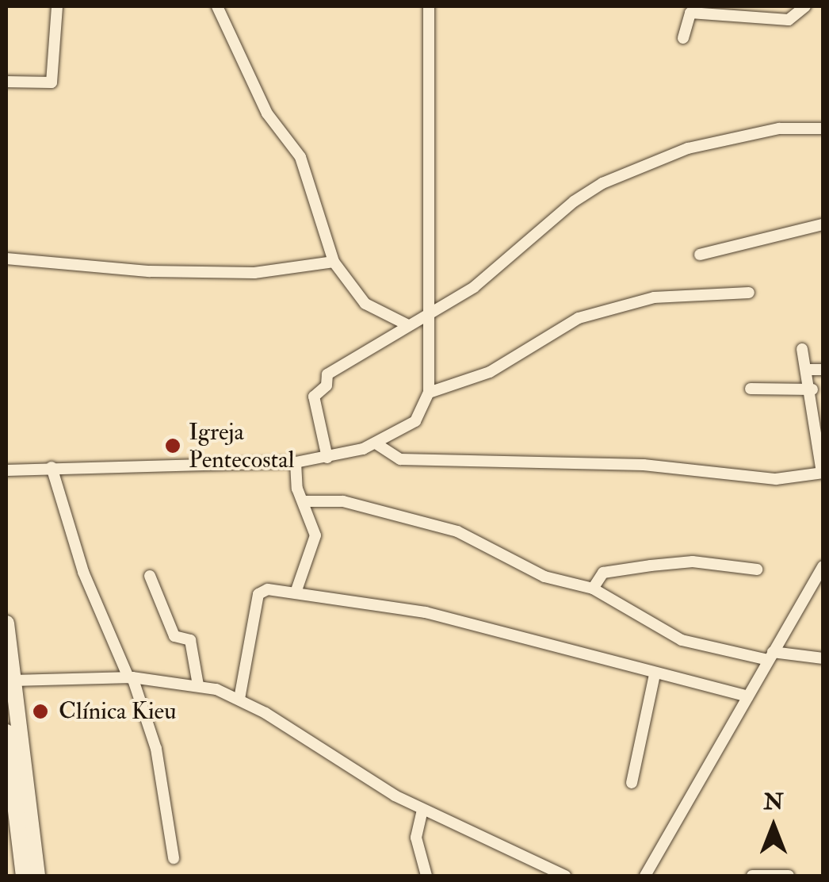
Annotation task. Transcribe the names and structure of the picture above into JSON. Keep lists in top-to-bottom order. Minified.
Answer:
{"places":["Igreja Pentecostal","Clínica Kieu"],"north":"top"}
